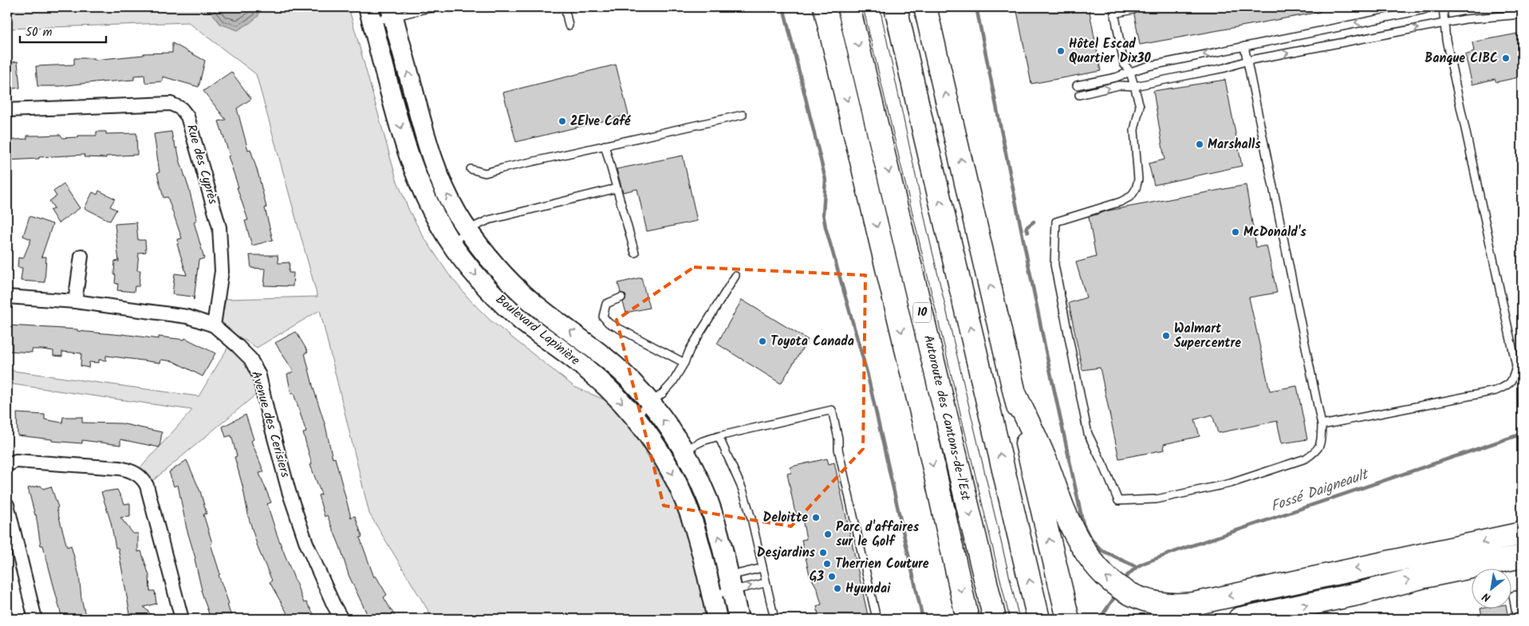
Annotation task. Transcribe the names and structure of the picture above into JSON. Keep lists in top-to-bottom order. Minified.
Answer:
{"streets":{"highway":["10","Autoroute des Cantons-de-l'Est"],"main road":["Boulevard Lapinière"],"street":["Rue des Cyprès","Avenue des Cerisiers"]},"crossings":[["Rue des Cyprès","Avenue des Cerisiers"]],"water":["Fossé Daigneault"],"places":["Hôtel Escad Quartier Dix30","Banque CIBC","2Elve Café","Marshalls","McDonald's","Walmart Supercentre","Toyota Canada","Deloitte","Parc d'affaires sur le Golf","Desjardins","Therrien Couture","G3","Hyundai"],"scale_bar":"50 m","north":"bottom left"}
